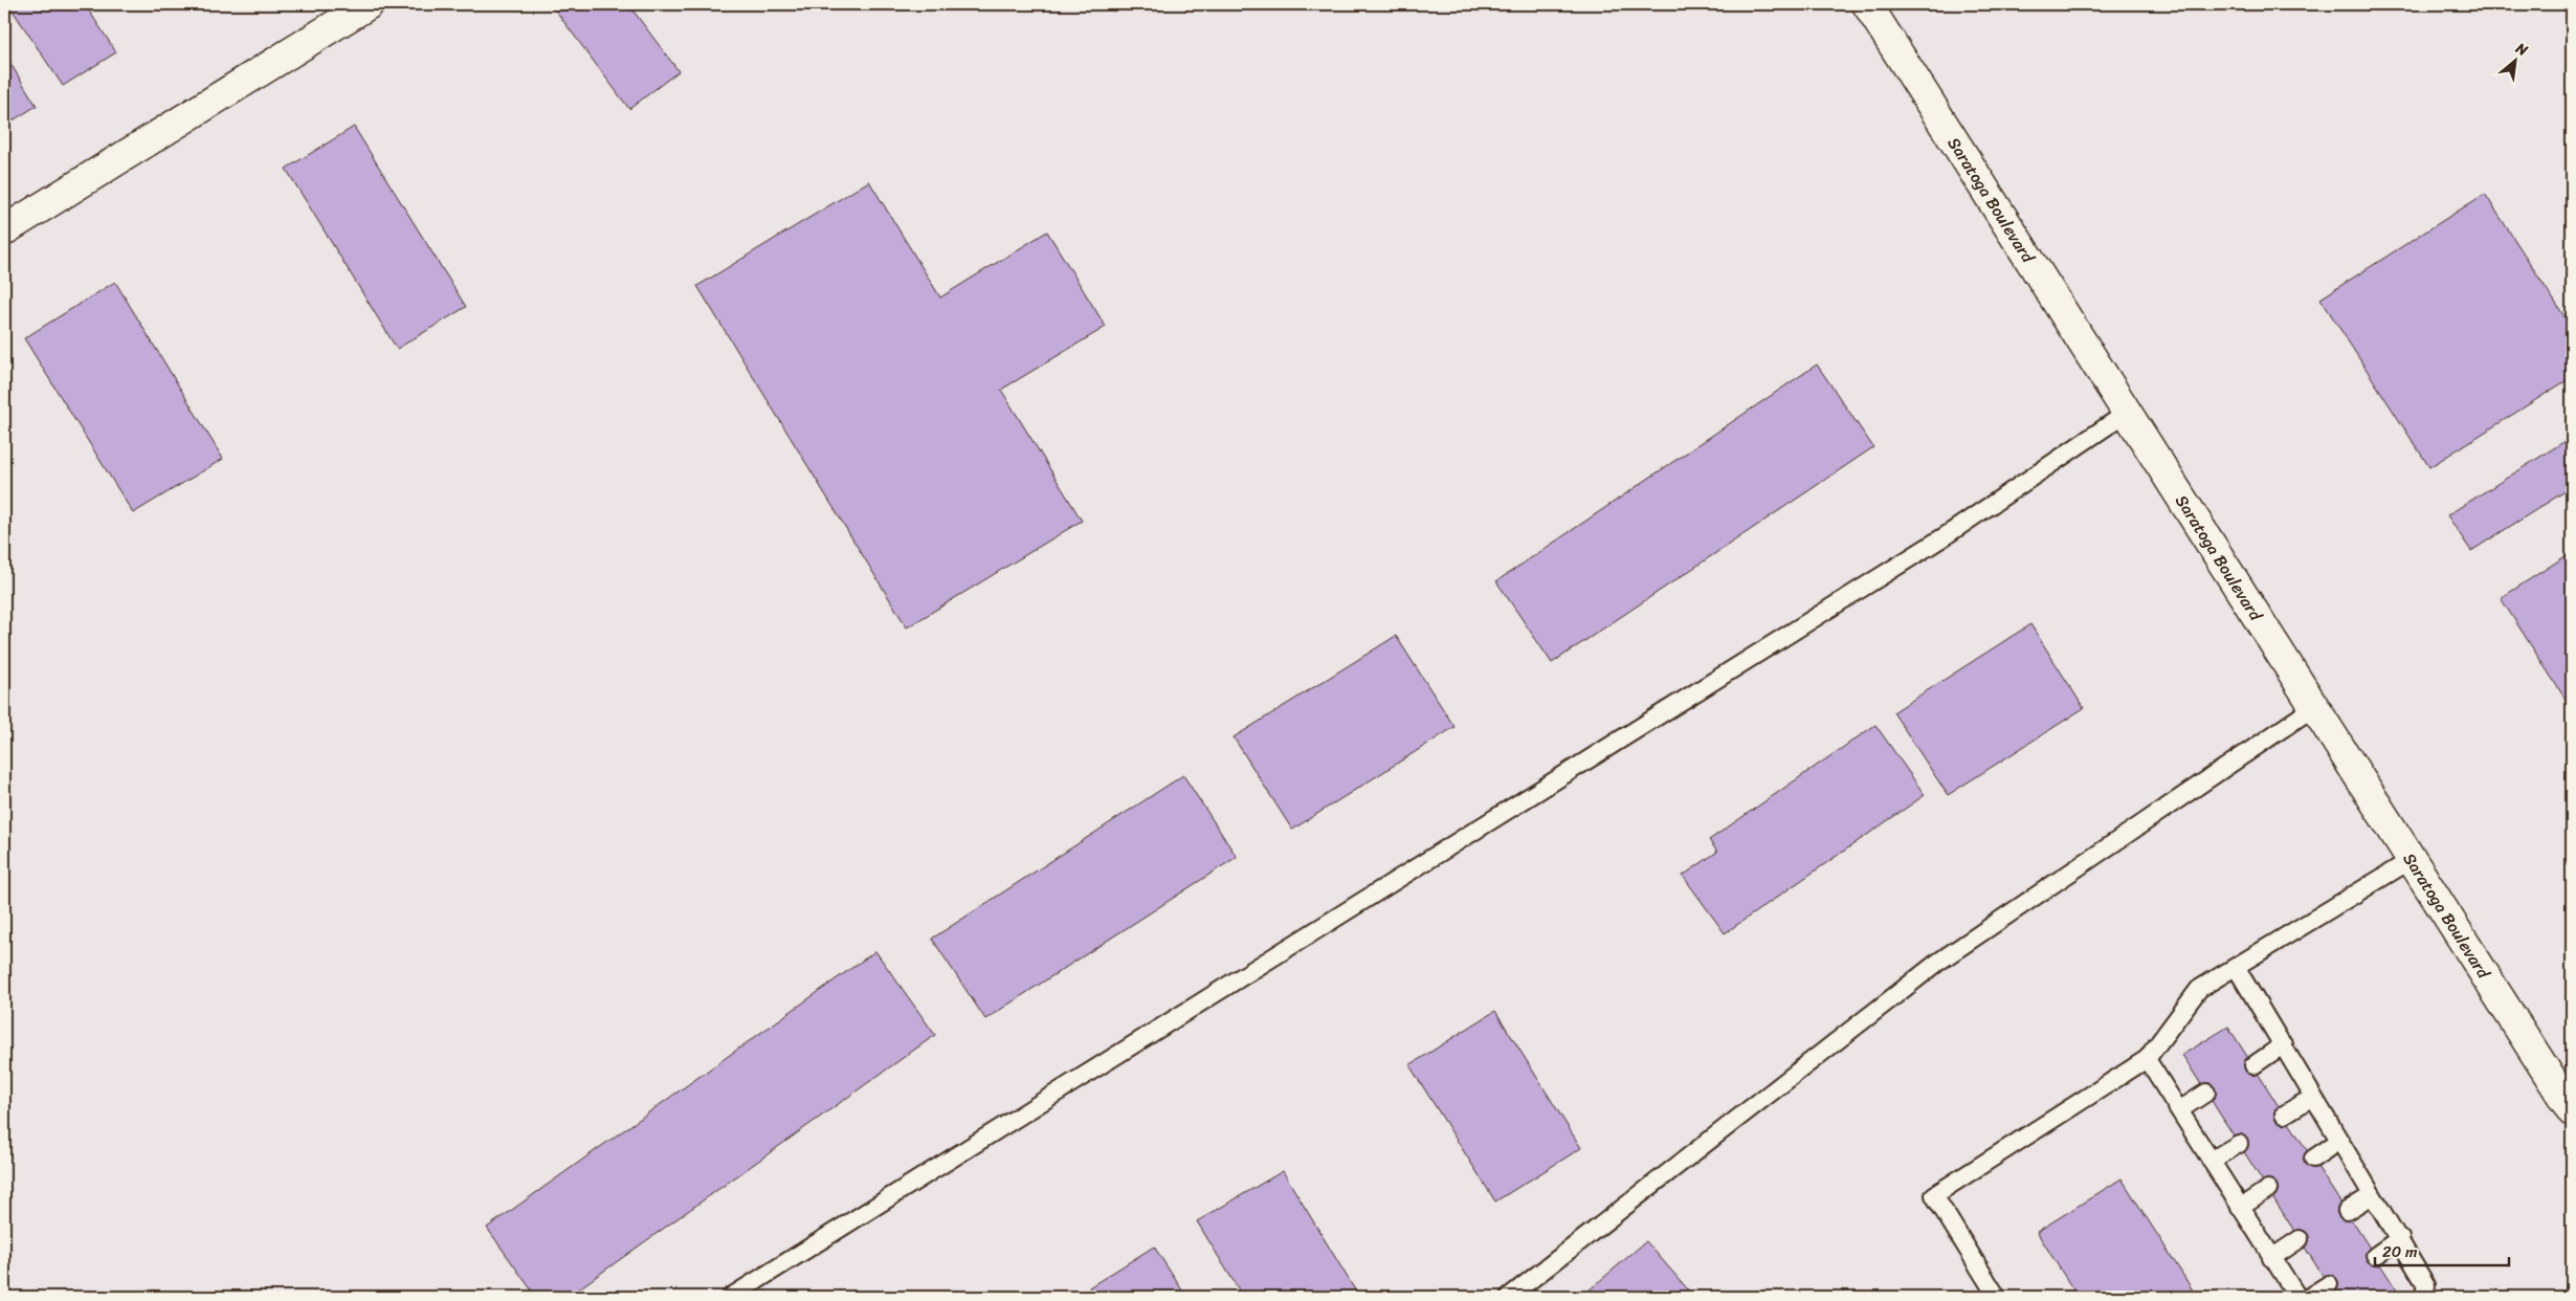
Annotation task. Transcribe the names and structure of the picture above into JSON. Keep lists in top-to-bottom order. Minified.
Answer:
{"streets":{"main road":["Saratoga Boulevard"]},"scale_bar":"20 m","north":"top right"}
